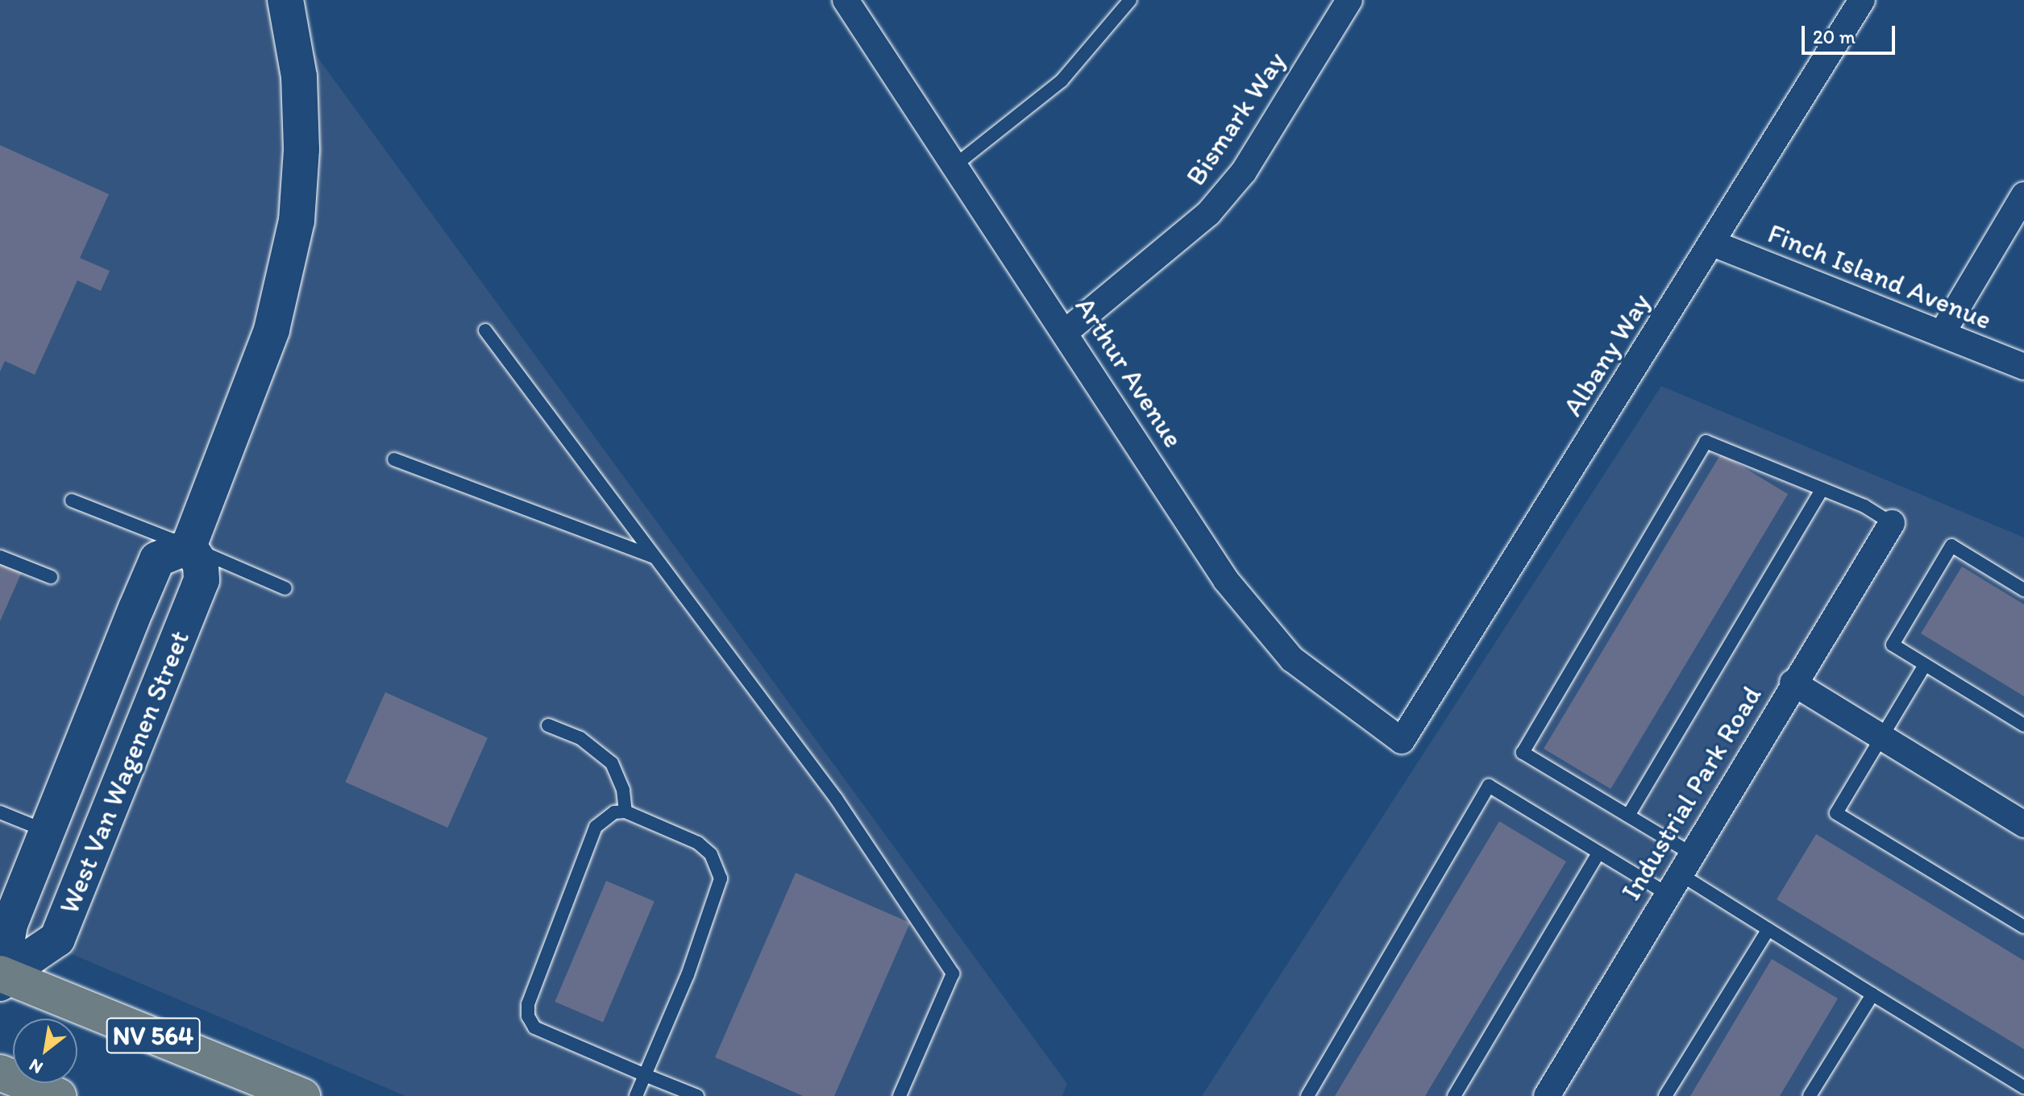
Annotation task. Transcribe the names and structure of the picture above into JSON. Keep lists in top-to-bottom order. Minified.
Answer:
{"streets":{"main road":["West Van Wagenen Street","NV 564"],"street":["Bismark Way","Finch Island Avenue","Albany Way","Arthur Avenue","Industrial Park Road"]},"crossings":[["Bismark Way","Arthur Avenue"],["Finch Island Avenue","Albany Way"],["Albany Way","Arthur Avenue"],["West Van Wagenen Street","NV 564"]],"scale_bar":"20 m","north":"bottom left"}
